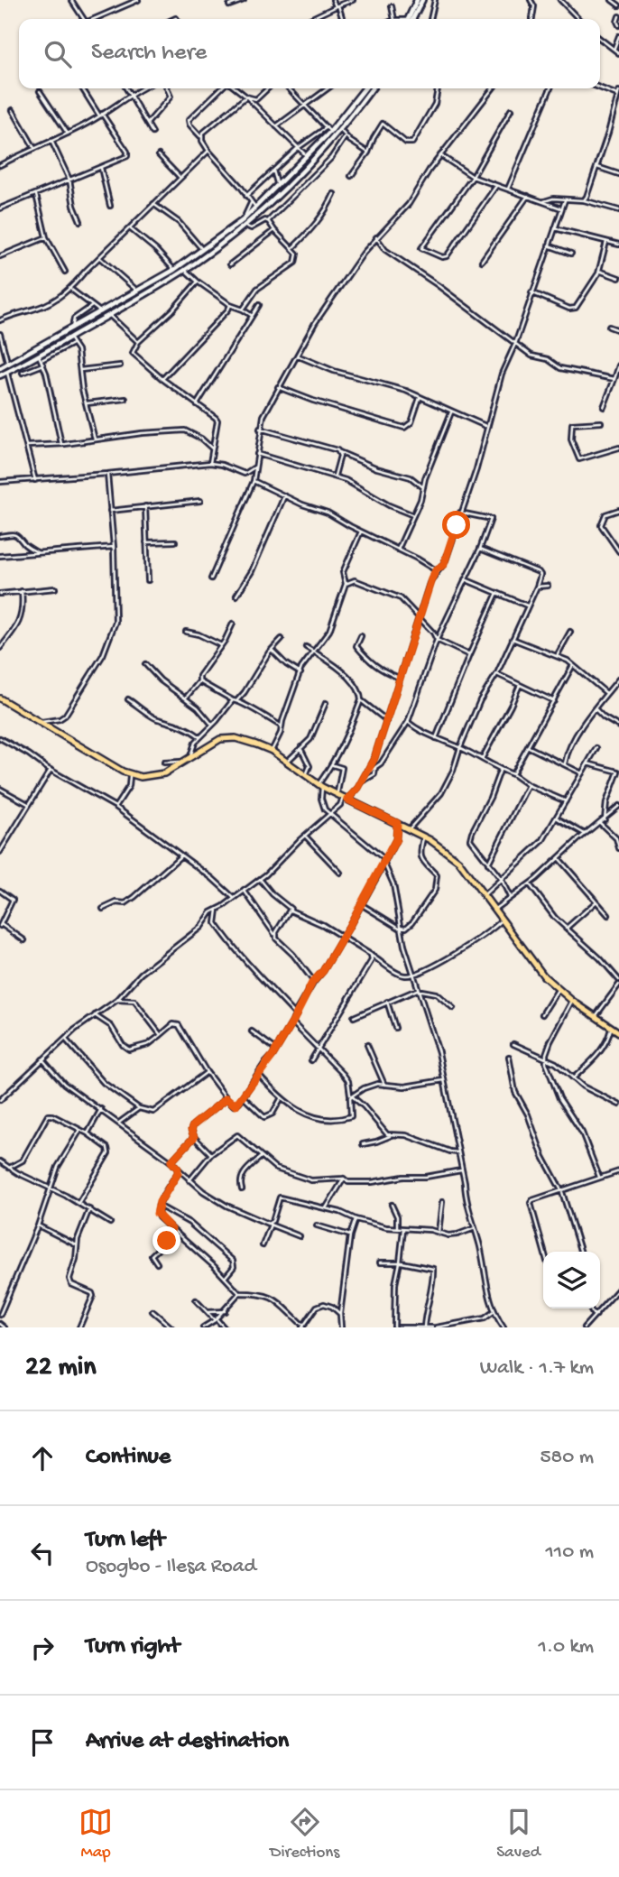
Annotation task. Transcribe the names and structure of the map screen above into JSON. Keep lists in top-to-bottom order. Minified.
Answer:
{"page":{"search":"Search here","heading":["22 min","Walk · 1.7 km"],"list":[["Continue","580 m"],["Turn left","Osogbo - Ilesa Road","110 m"],["Turn right","1.0 km"],"Arrive at destination"],"nav":["Map","Directions","Saved"]}}
